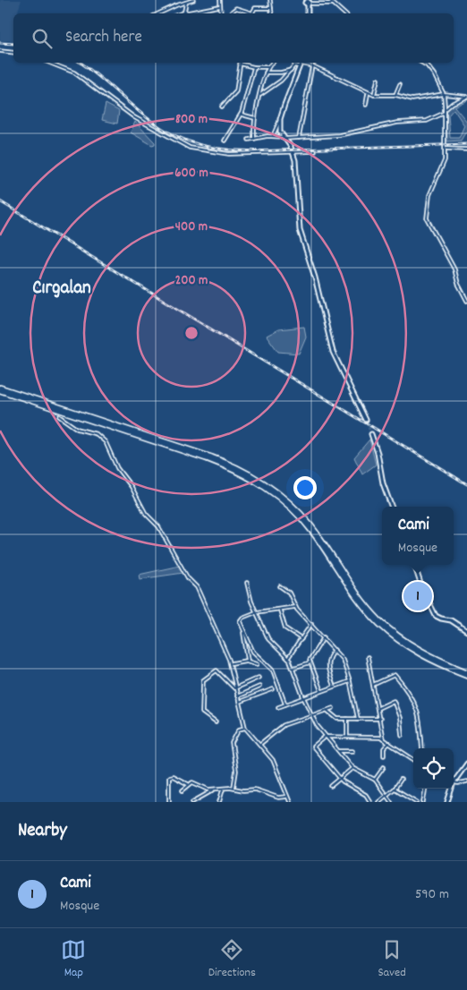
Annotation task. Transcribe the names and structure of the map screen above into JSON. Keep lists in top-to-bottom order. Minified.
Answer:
{"districts":["Cırgalan"],"page":{"search":"Search here","popup":["Cami","Mosque"],"pins":"1","heading":"Nearby","list":[{"mark":"1","name":"Cami","note":"Mosque","value":"590 m"}],"nav":["Map","Directions","Saved"]},"rings":["800 m","600 m","400 m","200 m"]}
